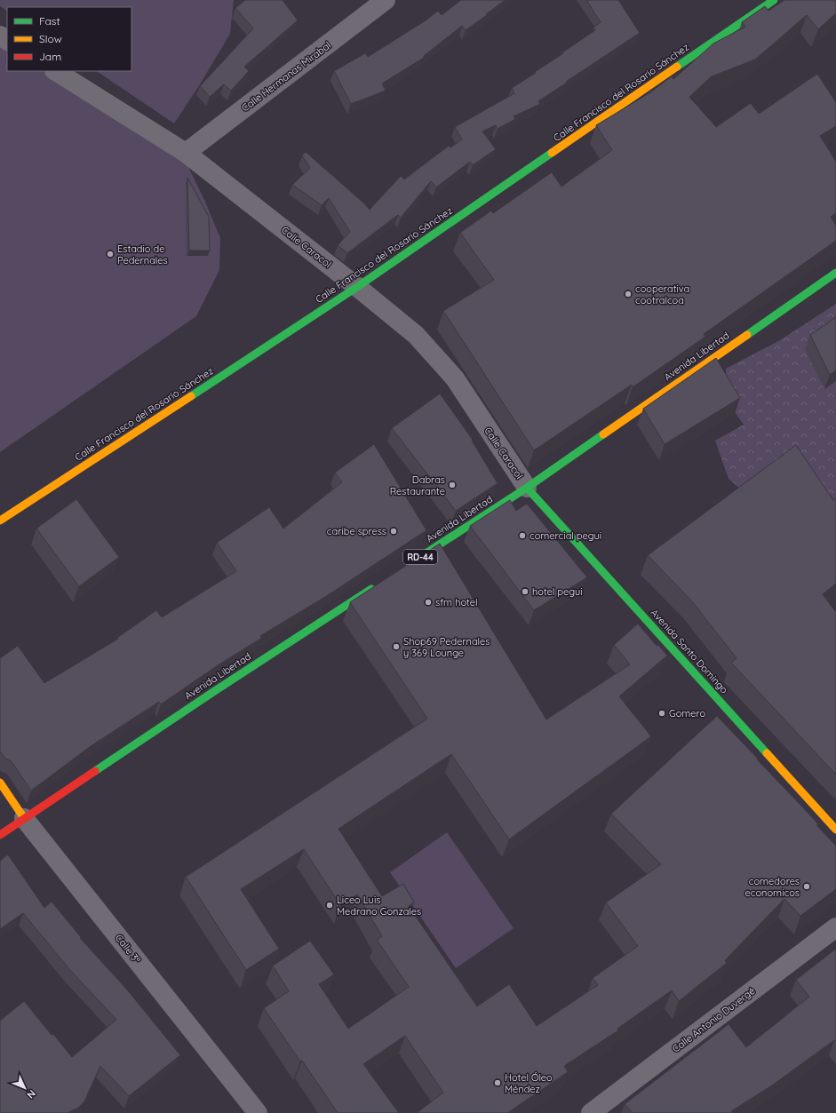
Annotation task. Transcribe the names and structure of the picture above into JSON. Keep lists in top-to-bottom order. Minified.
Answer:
{"streets":{"main road":["Calle Francisco del Rosario Sánchez","Avenida Libertad","RD-44","Avenida Santo Domingo","Calle 3ª"],"street":["Calle Hermanas Mirabal","Calle Caracol","Calle Antonio Duvergé"]},"crossings":[["Calle Hermanas Mirabal","Calle Caracol"],["Calle Francisco del Rosario Sánchez","Calle Caracol"],["Calle Caracol","Avenida Libertad"],["Calle Caracol","Avenida Santo Domingo"],["Avenida Libertad","Avenida Santo Domingo"],["Avenida Libertad","Calle 3ª"]],"places":["Estadio de Pedernales","cooperativa cootralcoa","Dabras Restaurante","caribe spress","comercial pegui","hotel pegui","sfm hotel","Shop69 Pedernales y 369 Lounge","Gomero","comedores economicos","Liceo Luis Medrano Gonzales","Hotel Óleo Méndez"],"legend":["Fast","Slow","Jam"],"north":"bottom right"}
